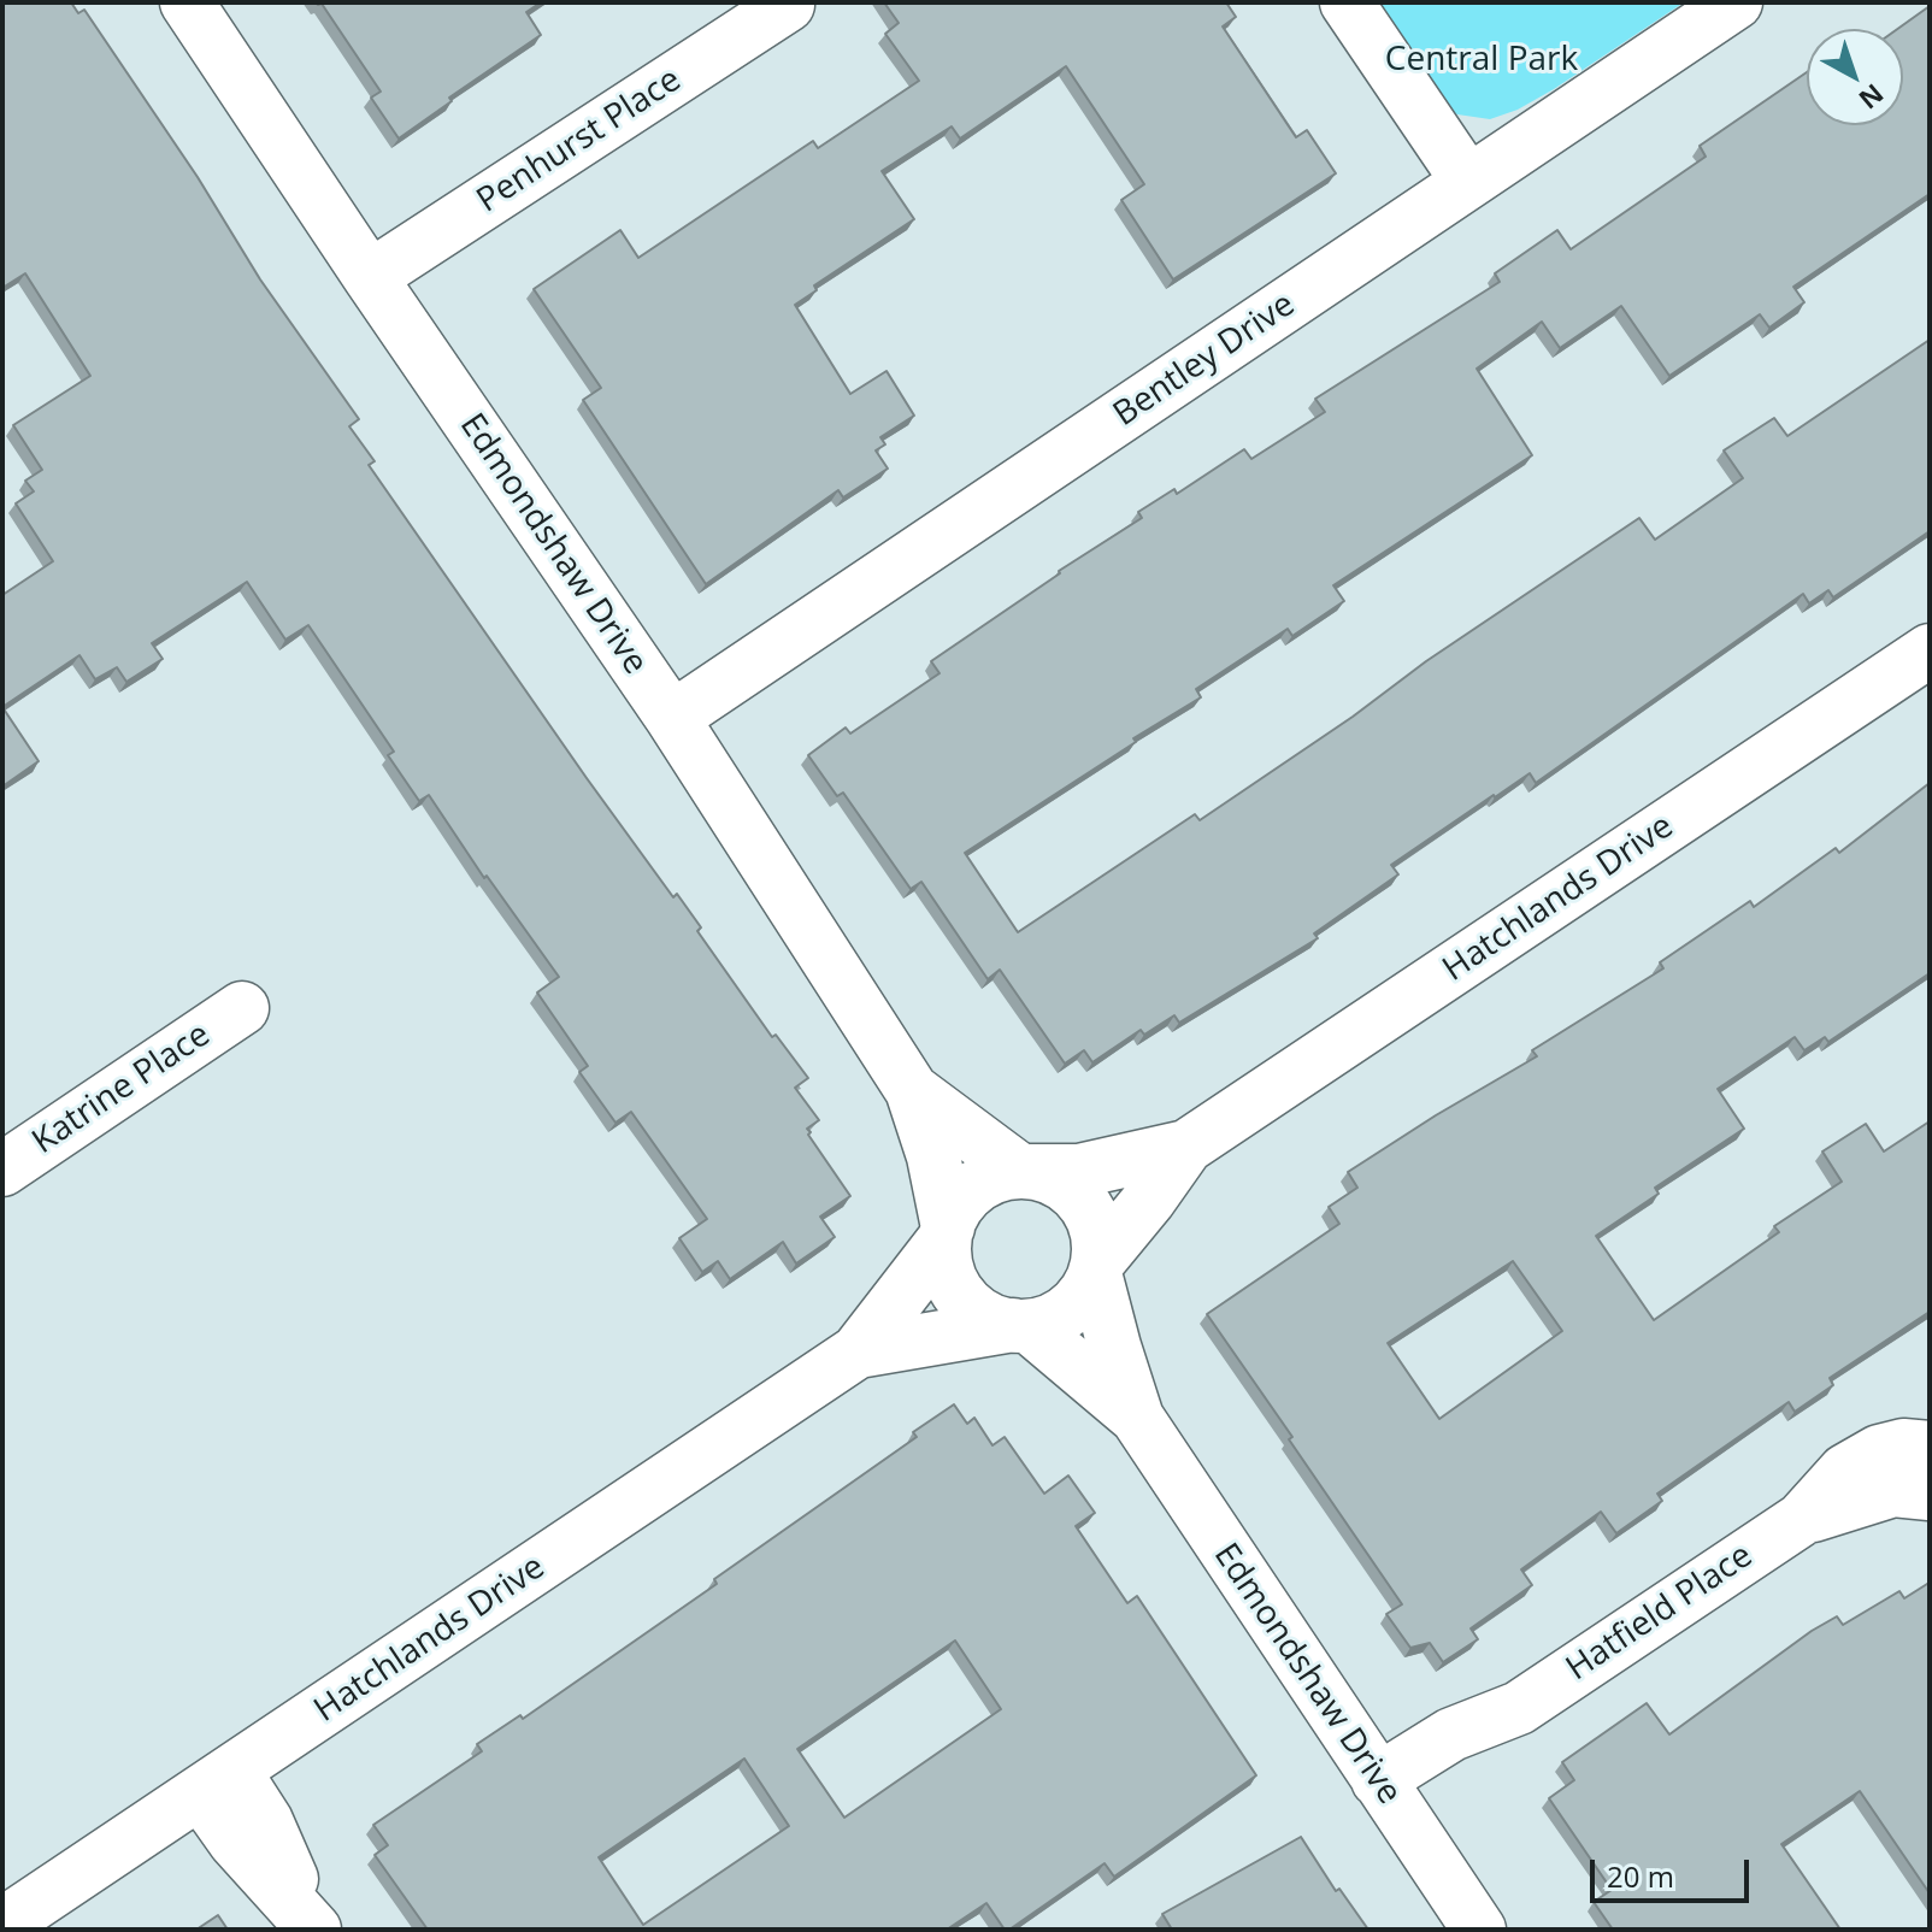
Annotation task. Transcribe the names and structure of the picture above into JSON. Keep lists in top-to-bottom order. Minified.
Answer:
{"streets":{"street":["Penhurst Place","Bentley Drive","Edmondshaw Drive","Hatchlands Drive","Katrine Place","Hatfield Place"]},"crossings":[["Penhurst Place","Edmondshaw Drive"],["Bentley Drive","Edmondshaw Drive"],["Edmondshaw Drive","Hatchlands Drive"],["Edmondshaw Drive","Hatfield Place"]],"parks":["Central Park"],"scale_bar":"20 m","north":"bottom right"}
